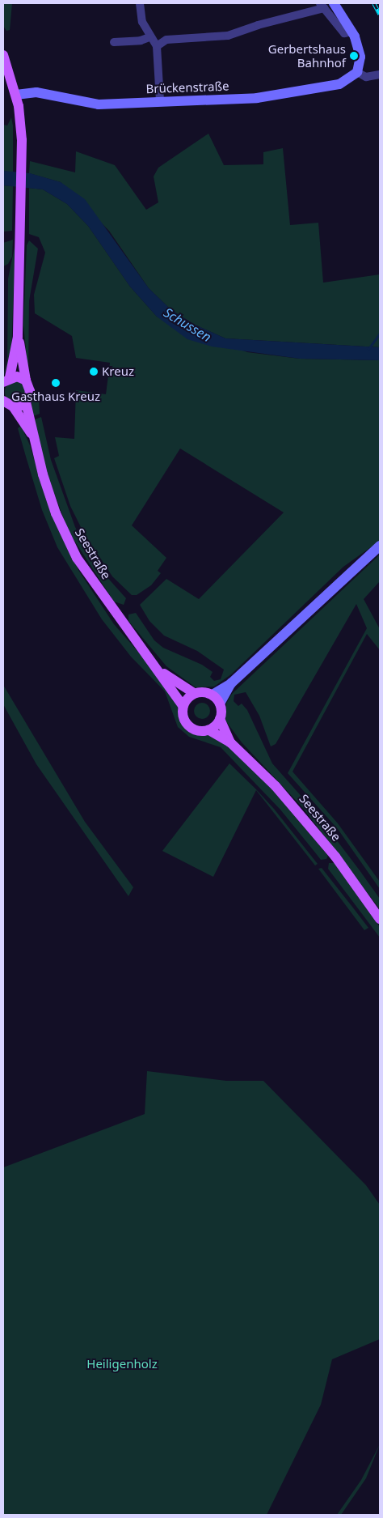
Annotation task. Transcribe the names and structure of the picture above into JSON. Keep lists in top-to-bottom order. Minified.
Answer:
{"streets":{"main road":["Seestraße"],"street":["Brückenstraße"]},"water":["Schussen"],"parks":["Heiligenholz"],"places":["Gerbertshaus Bahnhof","Kreuz","Gasthaus Kreuz"]}
